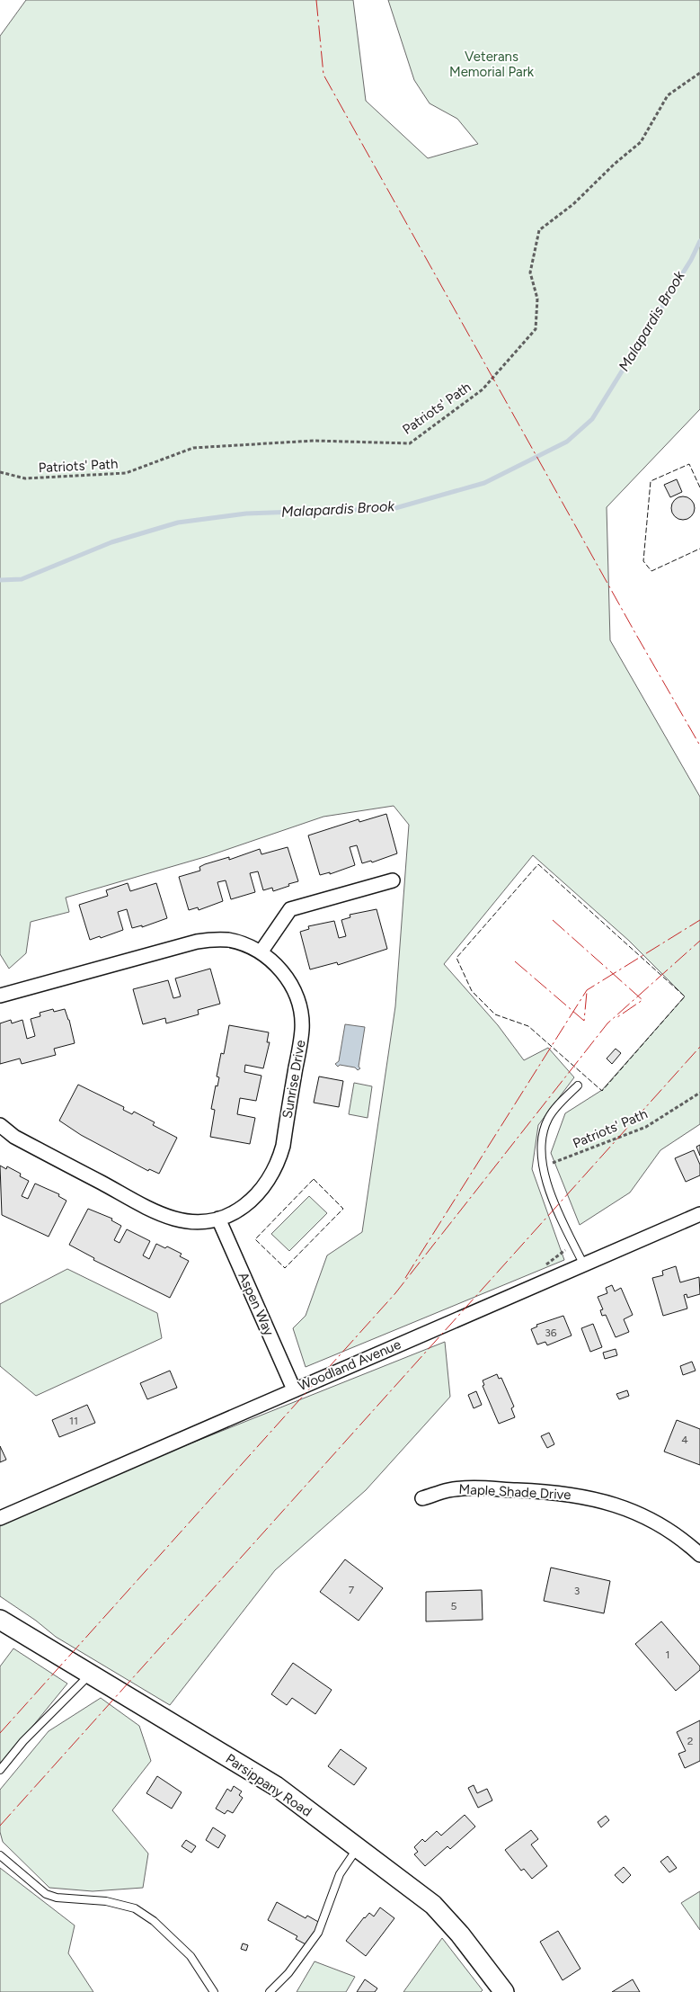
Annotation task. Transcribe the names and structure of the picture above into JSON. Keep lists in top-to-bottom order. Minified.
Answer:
{"streets":{"main road":["Parsippany Road"],"street":["Sunrise Drive","Aspen Way","Woodland Avenue","Maple Shade Drive"],"path":["Patriots' Path"]},"crossings":[["Sunrise Drive","Aspen Way"],["Aspen Way","Woodland Avenue"]],"water":["Malapardis Brook"],"parks":["Veterans Memorial Park"],"house_numbers":["36","11","4","7","3","5","1","2"]}
